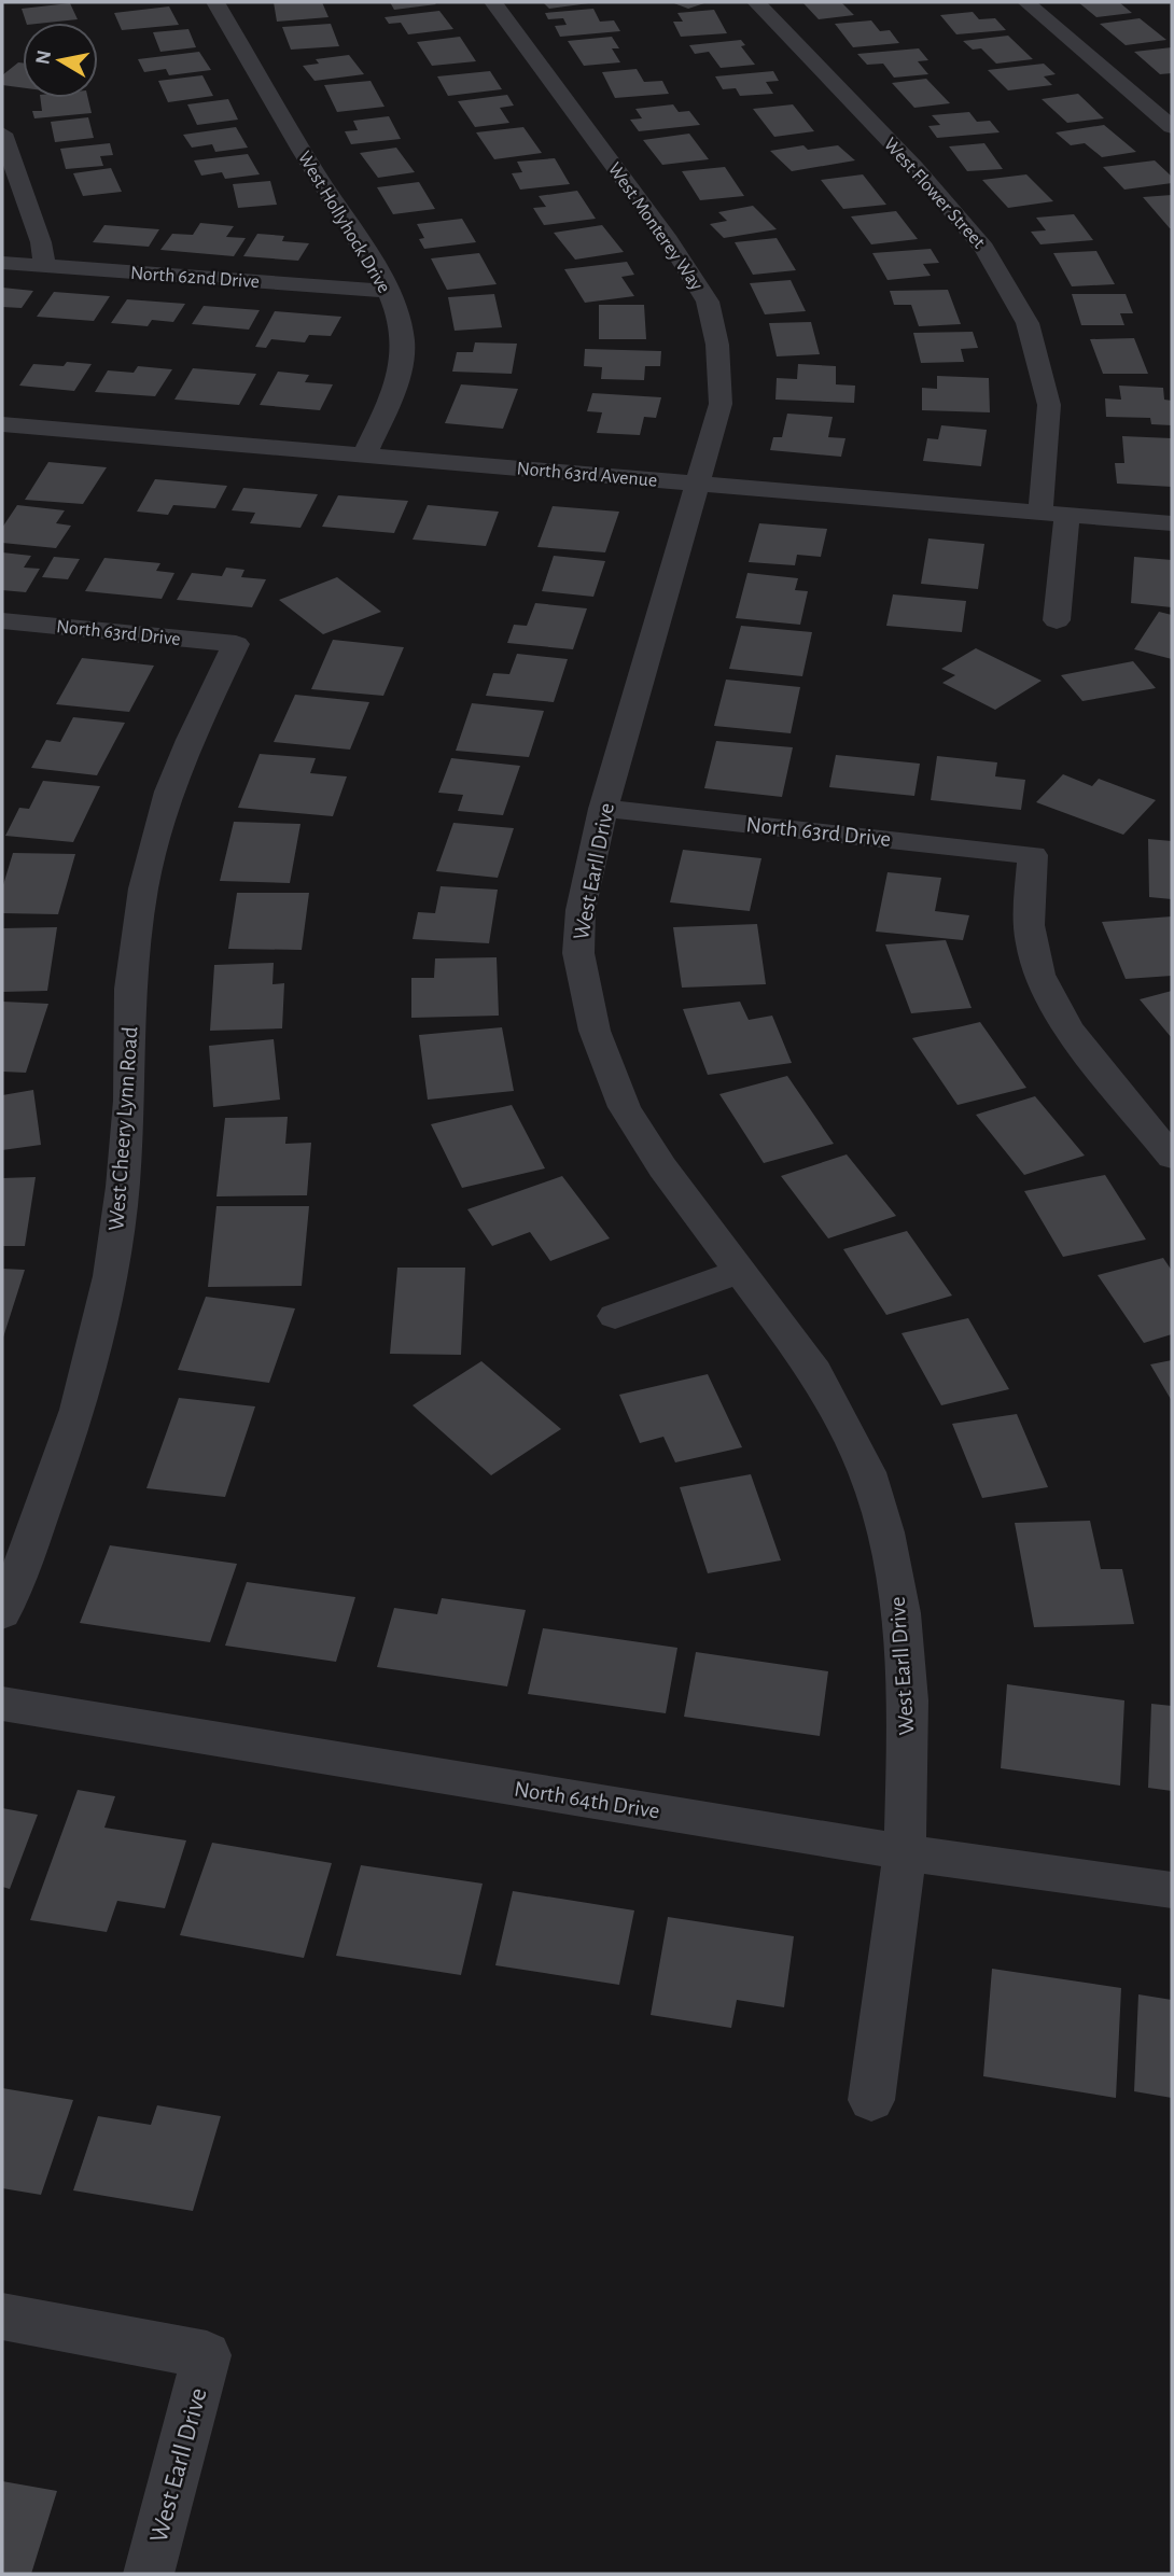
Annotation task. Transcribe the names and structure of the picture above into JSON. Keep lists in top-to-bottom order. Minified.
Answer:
{"streets":{"street":["West Flower Street","West Hollyhock Drive","West Monterey Way","North 62nd Drive","North 63rd Avenue","North 63rd Drive","West Earll Drive","West Cheery Lynn Road","North 64th Drive"]},"crossings":[["West Flower Street","North 63rd Avenue"],["West Hollyhock Drive","North 62nd Drive"],["West Hollyhock Drive","North 63rd Avenue"],["West Monterey Way","North 63rd Avenue"],["West Monterey Way","West Earll Drive"],["North 63rd Avenue","West Earll Drive"],["North 63rd Drive","West Earll Drive"],["North 63rd Drive","West Cheery Lynn Road"],["West Earll Drive","North 64th Drive"]],"north":"left"}
